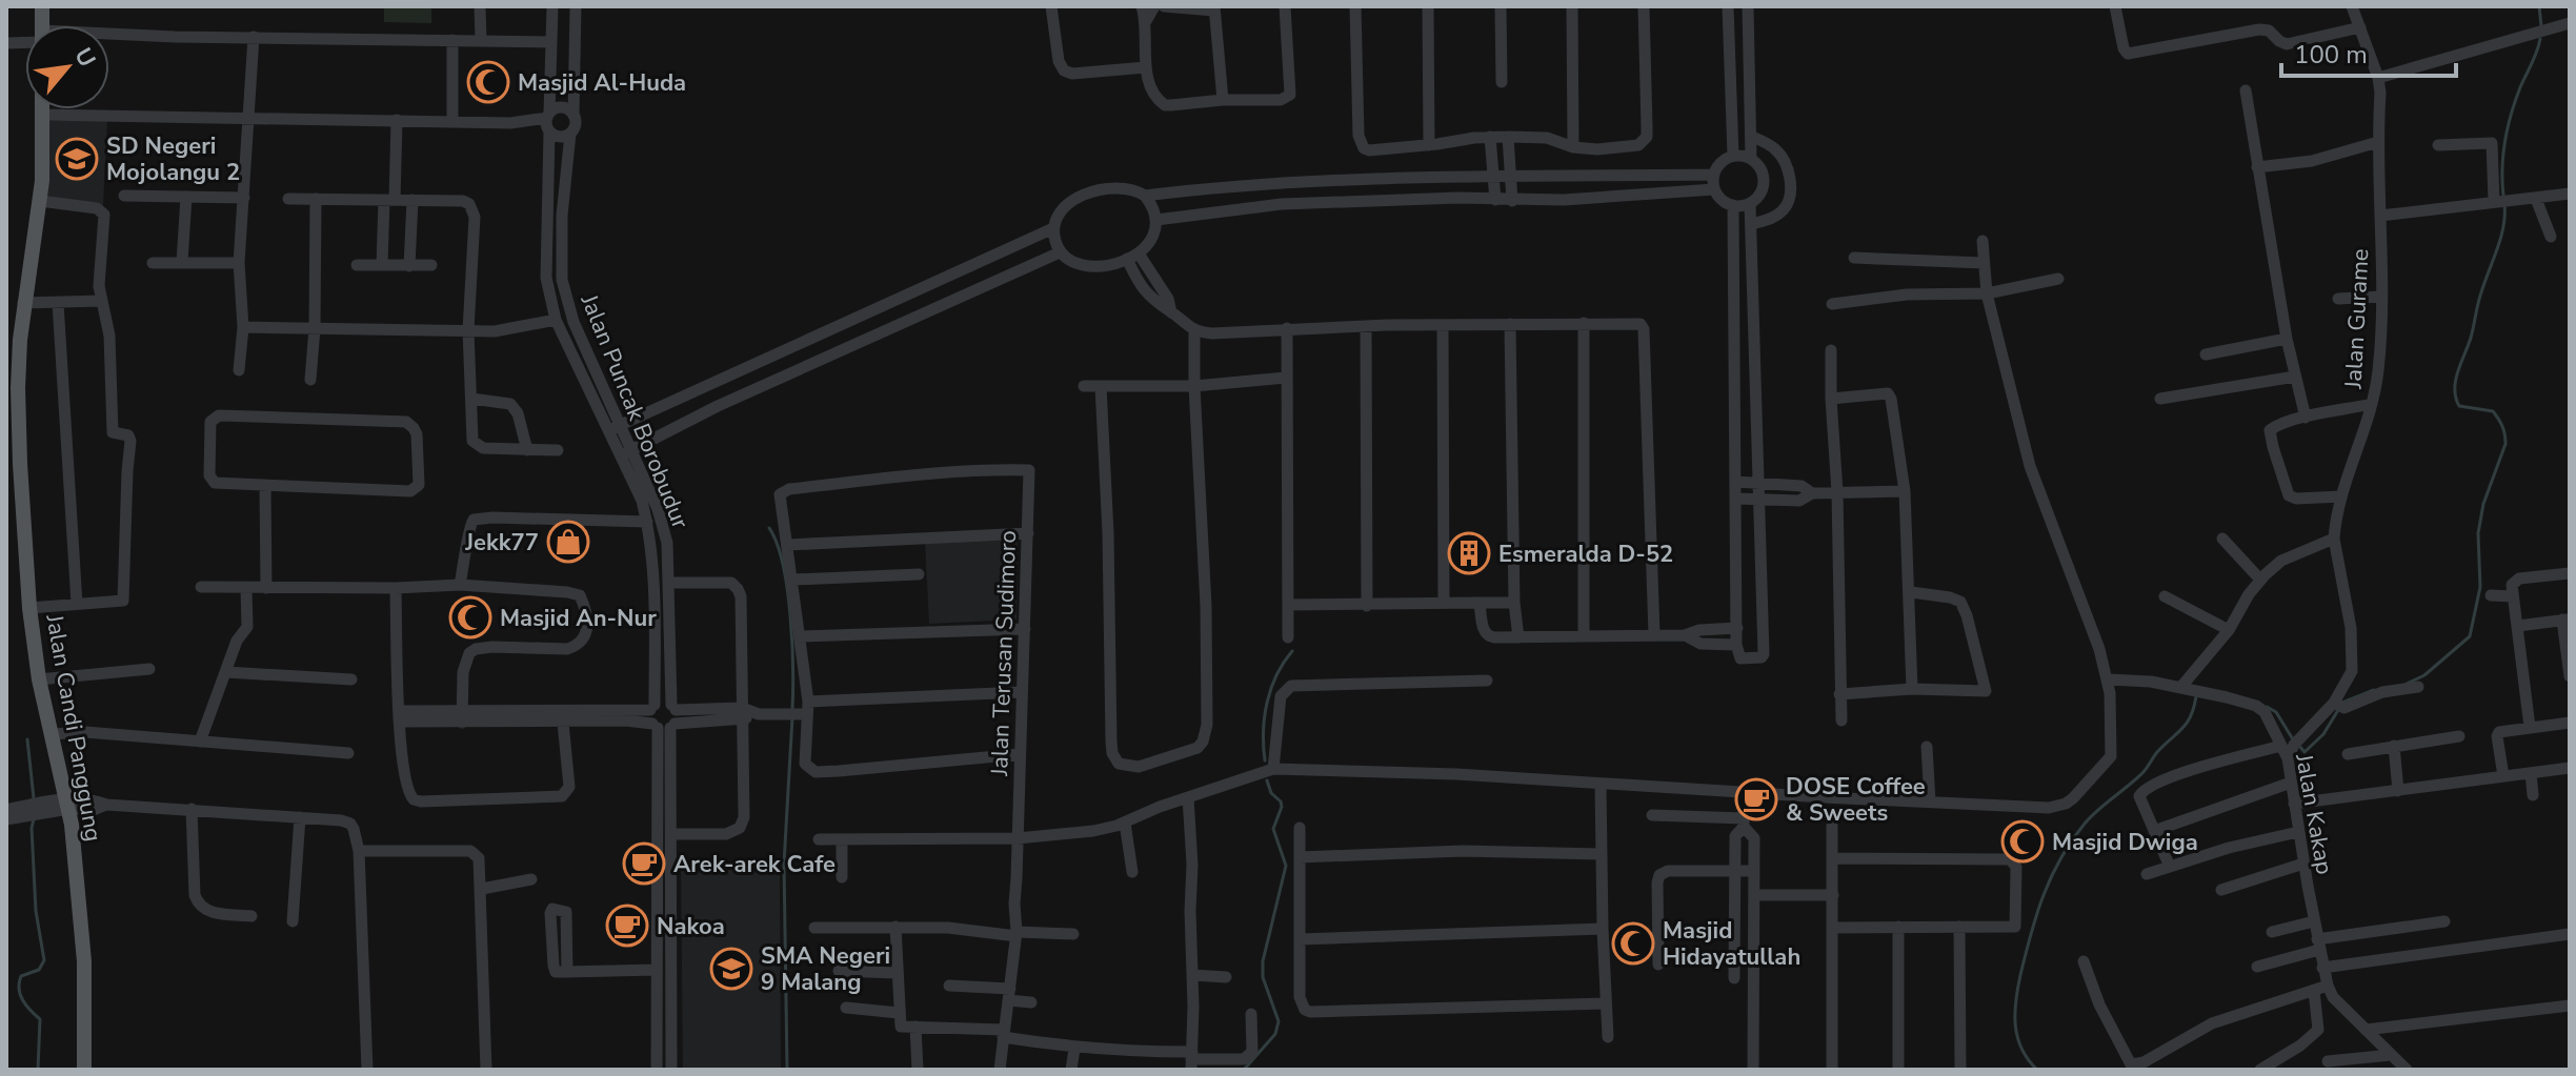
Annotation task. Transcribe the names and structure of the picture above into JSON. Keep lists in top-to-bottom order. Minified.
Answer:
{"streets":{"main road":["Jalan Candi Panggung"],"street":["Jalan Gurame","Jalan Puncak Borobudur","Jalan Terusan Sudimoro","Jalan Kakap"]},"crossings":[["Jalan Gurame","Jalan Kakap"]],"places":{"mosque":["Masjid Al-Huda","Masjid An-Nur","Masjid Dwiga","Masjid Hidayatullah"],"school or university":["SD Negeri Mojolangu 2","SMA Negeri 9 Malang"],"shop":["Jekk77"],"building":["Esmeralda D-52"],"cafe":["DOSE Coffee & Sweets","Arek-arek Cafe","Nakoa"]},"scale_bar":"100 m","north":"top right"}
